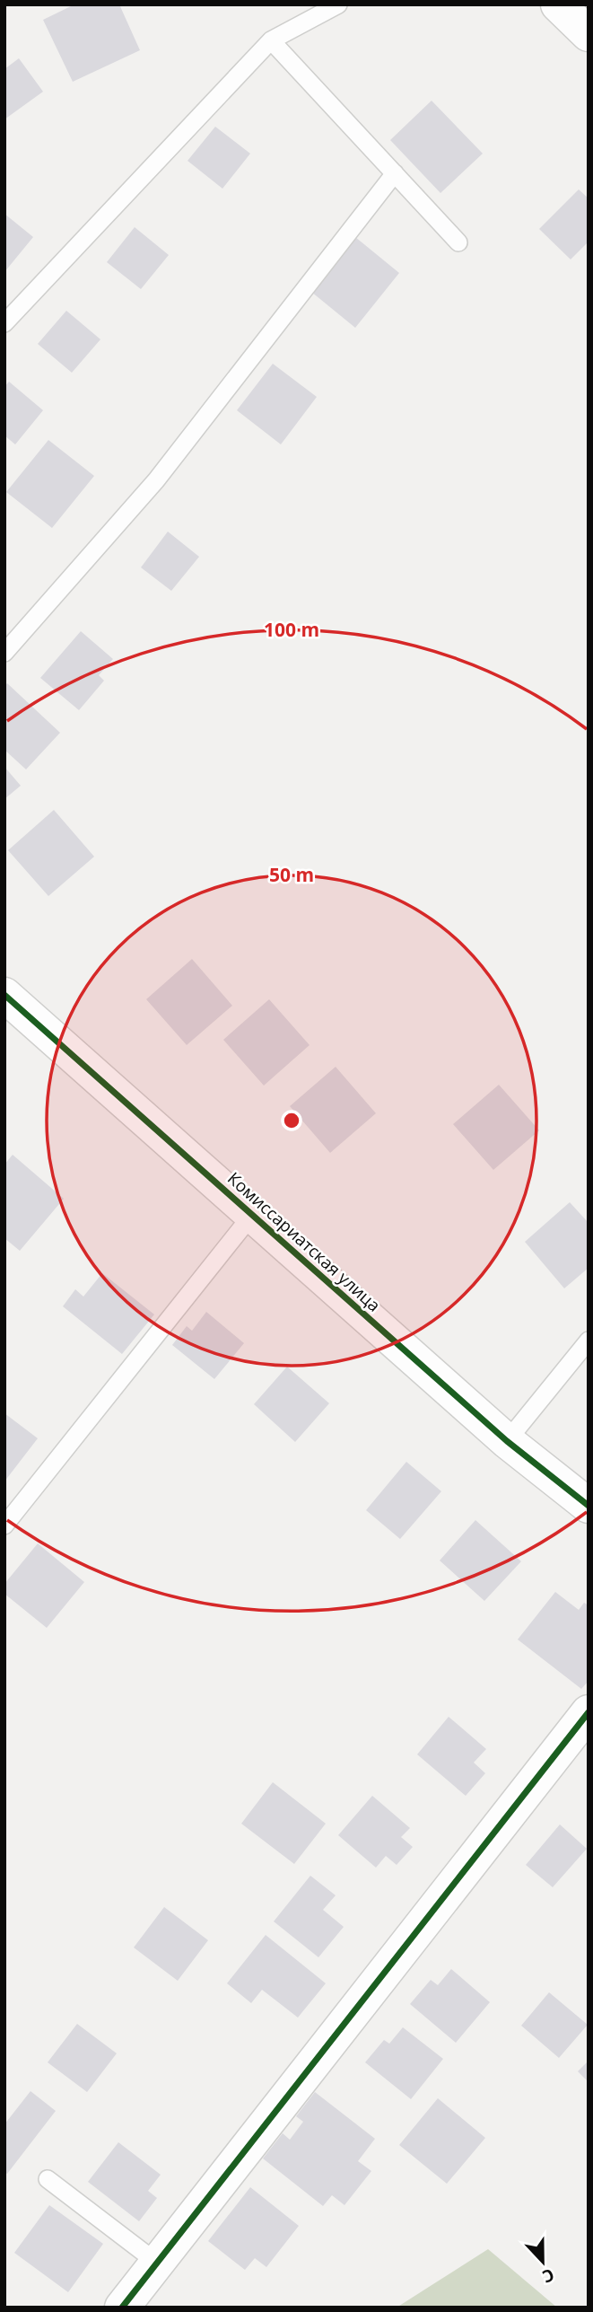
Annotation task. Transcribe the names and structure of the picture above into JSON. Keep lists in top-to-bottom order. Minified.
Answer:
{"streets":{"street":["Комиссариатская улица"]},"north":"bottom","rings":["100 m","50 m"]}
